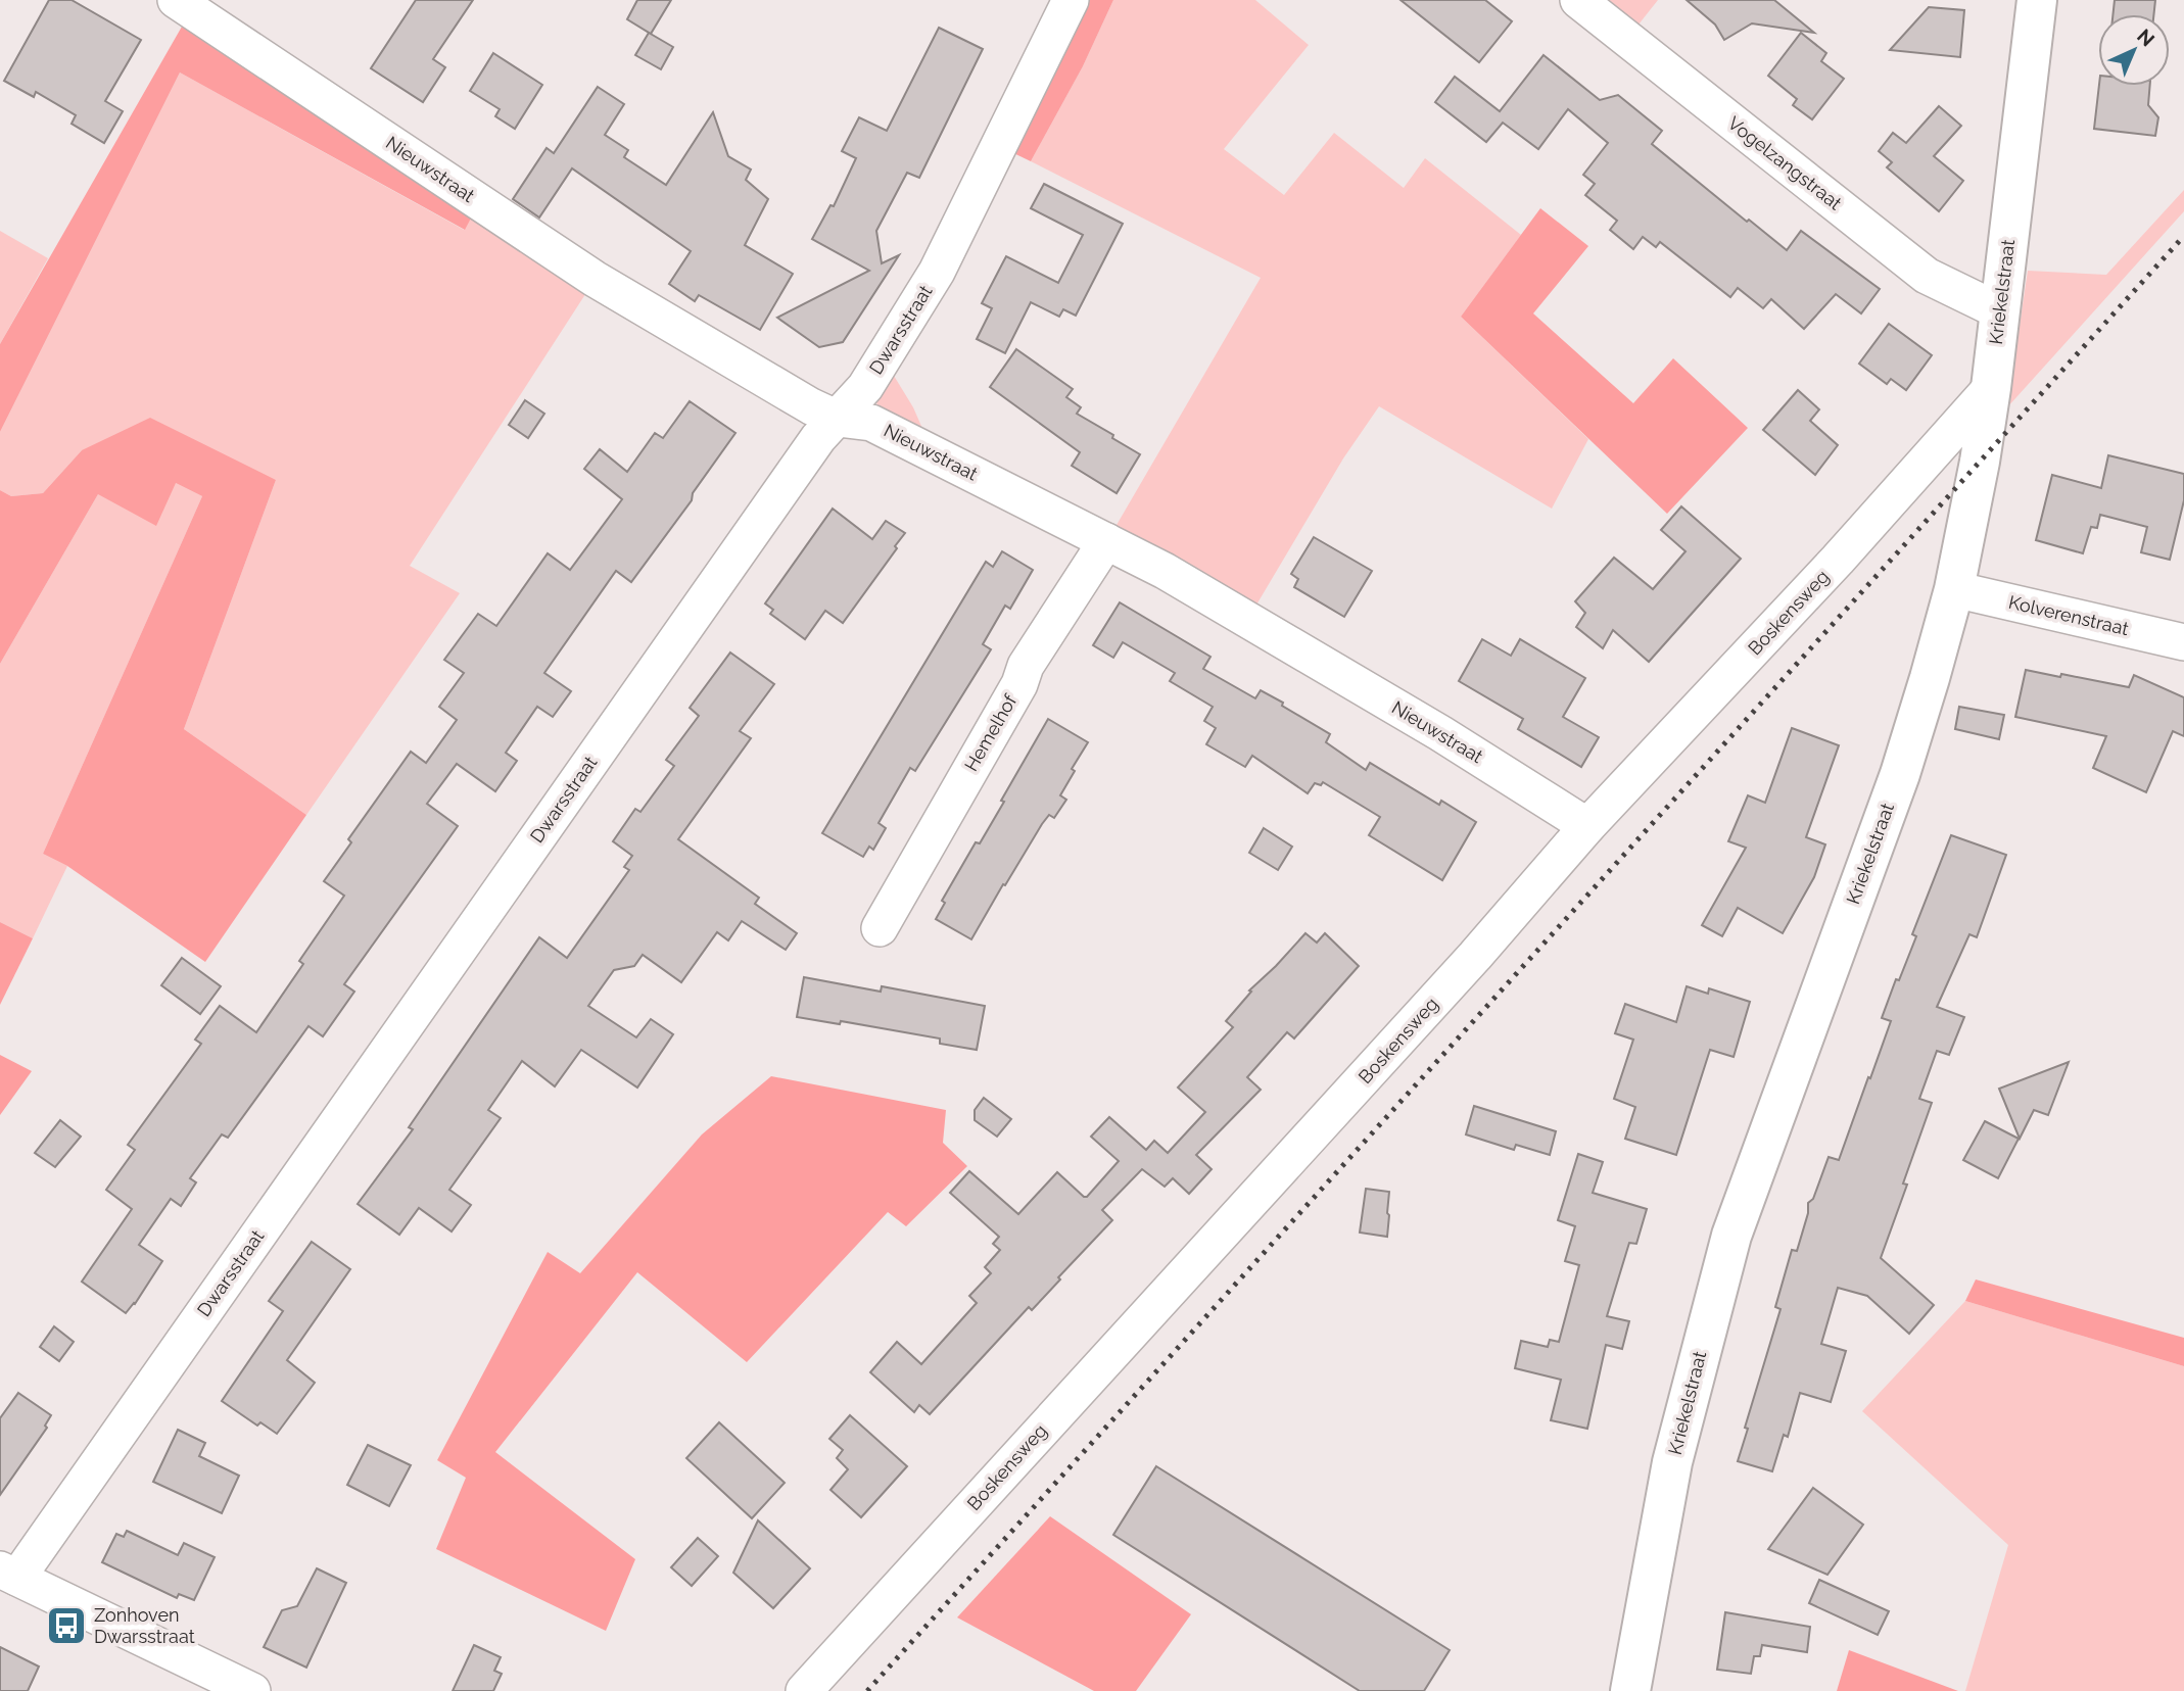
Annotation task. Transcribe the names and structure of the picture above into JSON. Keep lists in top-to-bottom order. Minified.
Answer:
{"streets":{"street":["Vogelzangstraat","Nieuwstraat","Kriekelstraat","Dwarsstraat","Boskensweg","Kolverenstraat","Hemelhof"]},"crossings":[["Vogelzangstraat","Kriekelstraat"],["Nieuwstraat","Dwarsstraat"],["Nieuwstraat","Boskensweg"],["Nieuwstraat","Hemelhof"],["Kriekelstraat","Boskensweg"],["Kriekelstraat","Kolverenstraat"]],"places":{"bus stop":["Zonhoven Dwarsstraat"]},"north":"top right"}
